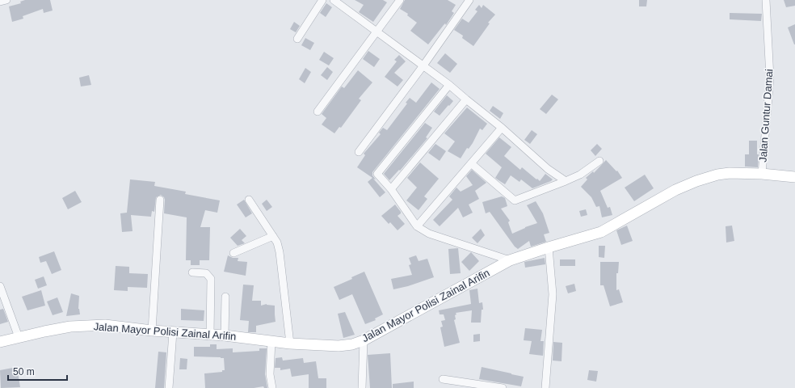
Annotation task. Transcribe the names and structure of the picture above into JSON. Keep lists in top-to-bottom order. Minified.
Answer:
{"streets":{"main road":["Jalan Mayor Polisi Zainal Arifin"],"street":["Jalan Guntur Damai"]},"crossings":[["Jalan Guntur Damai","Jalan Mayor Polisi Zainal Arifin"]],"scale_bar":"50 m"}
